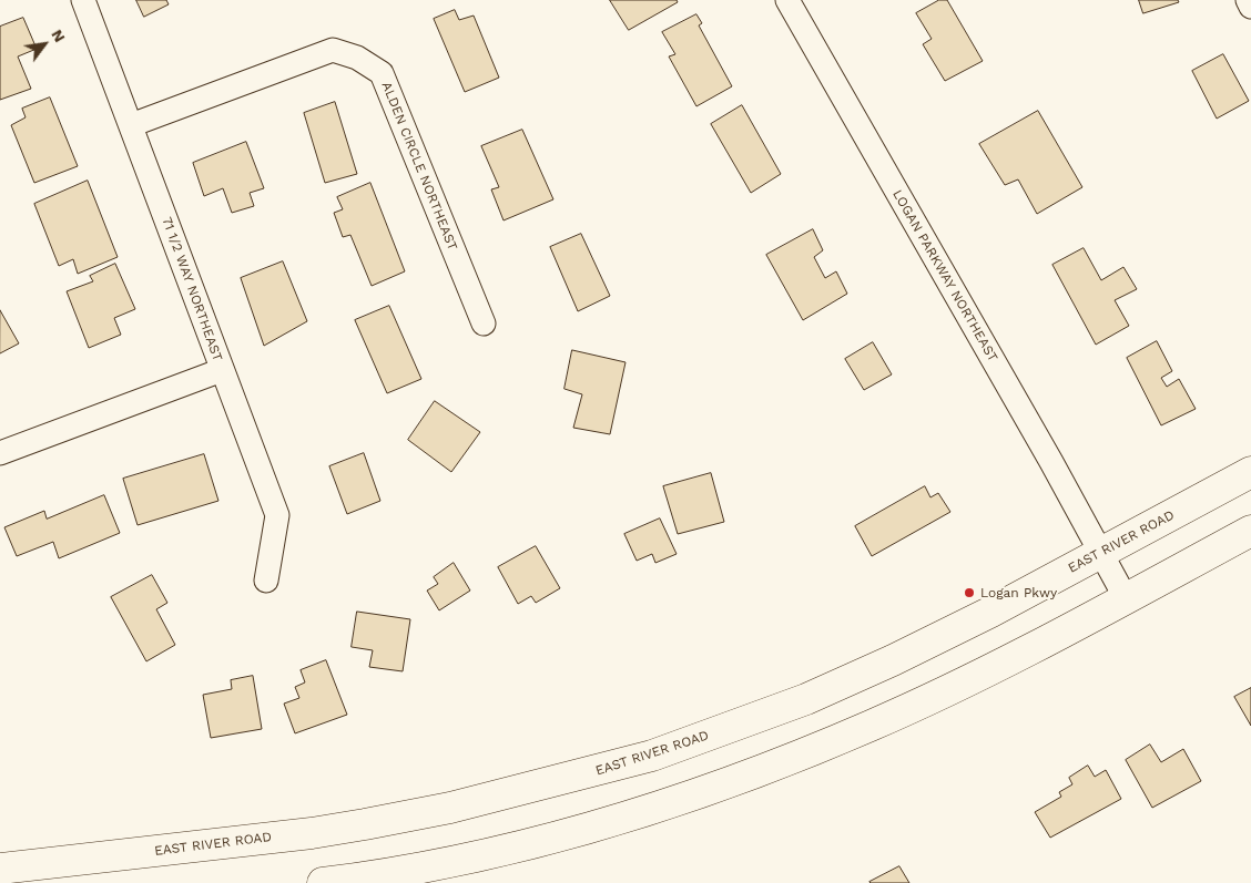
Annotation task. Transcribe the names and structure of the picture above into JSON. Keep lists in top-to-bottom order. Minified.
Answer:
{"streets":{"main road":["EAST RIVER ROAD"],"street":["ALDEN CIRCLE NORTHEAST","LOGAN PARKWAY NORTHEAST","71 1/2 WAY NORTHEAST"]},"crossings":[["ALDEN CIRCLE NORTHEAST","71 1/2 WAY NORTHEAST"],["LOGAN PARKWAY NORTHEAST","EAST RIVER ROAD"]],"places":["Logan Pkwy"],"north":"top right"}
